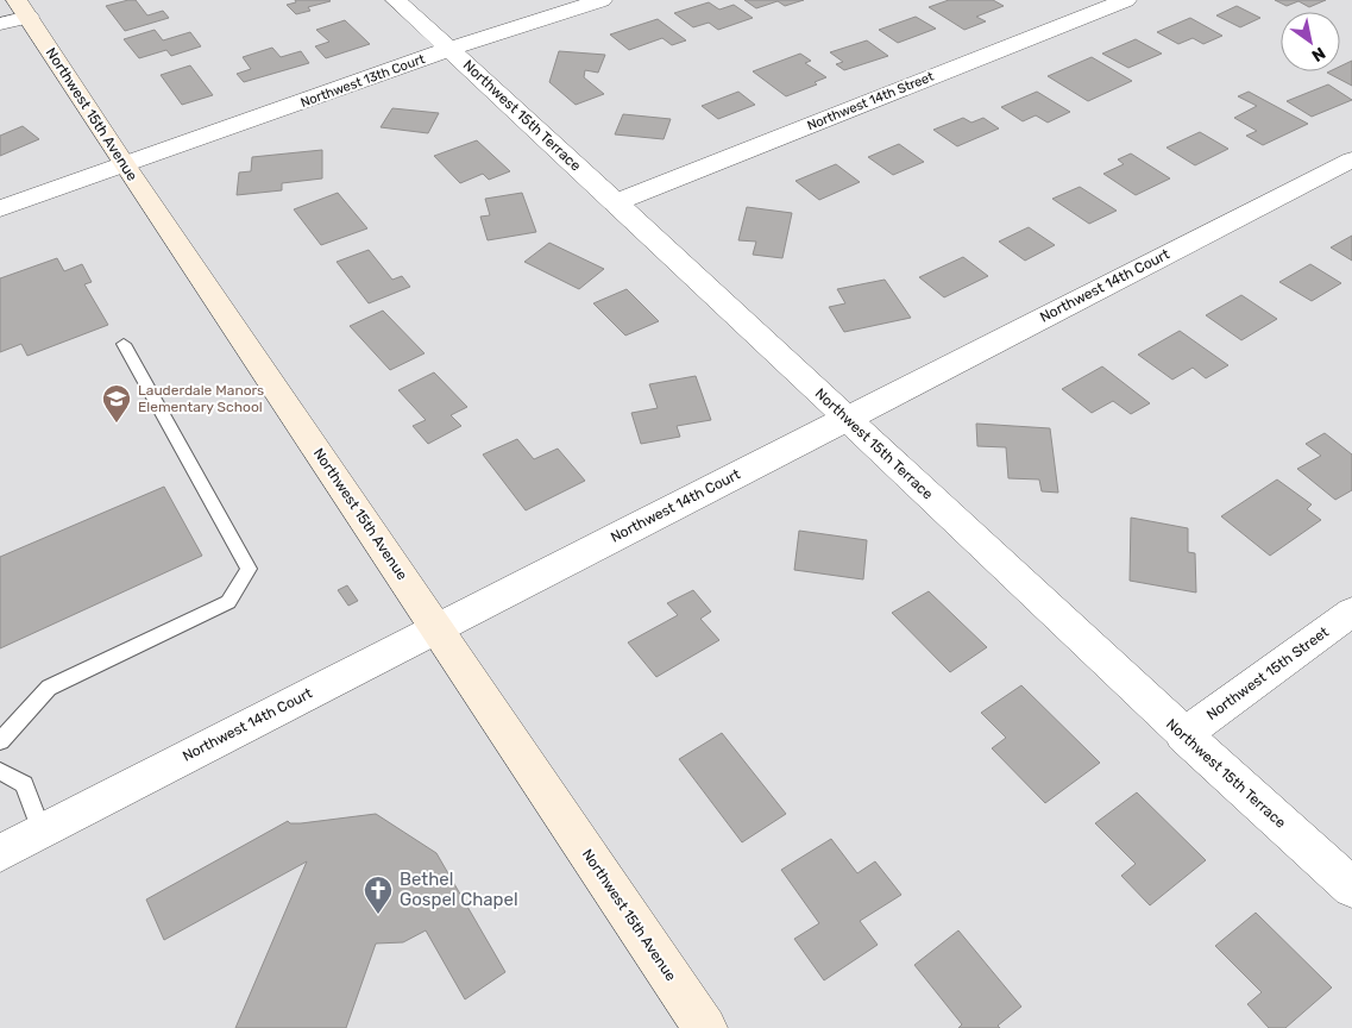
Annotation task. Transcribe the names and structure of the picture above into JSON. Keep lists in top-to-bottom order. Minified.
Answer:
{"streets":{"street":["Northwest 13th Court","Northwest 14th Street","Northwest 15th Avenue","Northwest 15th Terrace","Northwest 14th Court","Northwest 15th Street"]},"crossings":[["Northwest 13th Court","Northwest 15th Avenue"],["Northwest 13th Court","Northwest 15th Terrace"],["Northwest 14th Street","Northwest 15th Terrace"],["Northwest 15th Avenue","Northwest 14th Court"],["Northwest 15th Terrace","Northwest 14th Court"],["Northwest 15th Terrace","Northwest 15th Street"]],"places":{"school or university":["Lauderdale Manors Elementary School"],"church":["Bethel Gospel Chapel"]},"north":"bottom right"}
